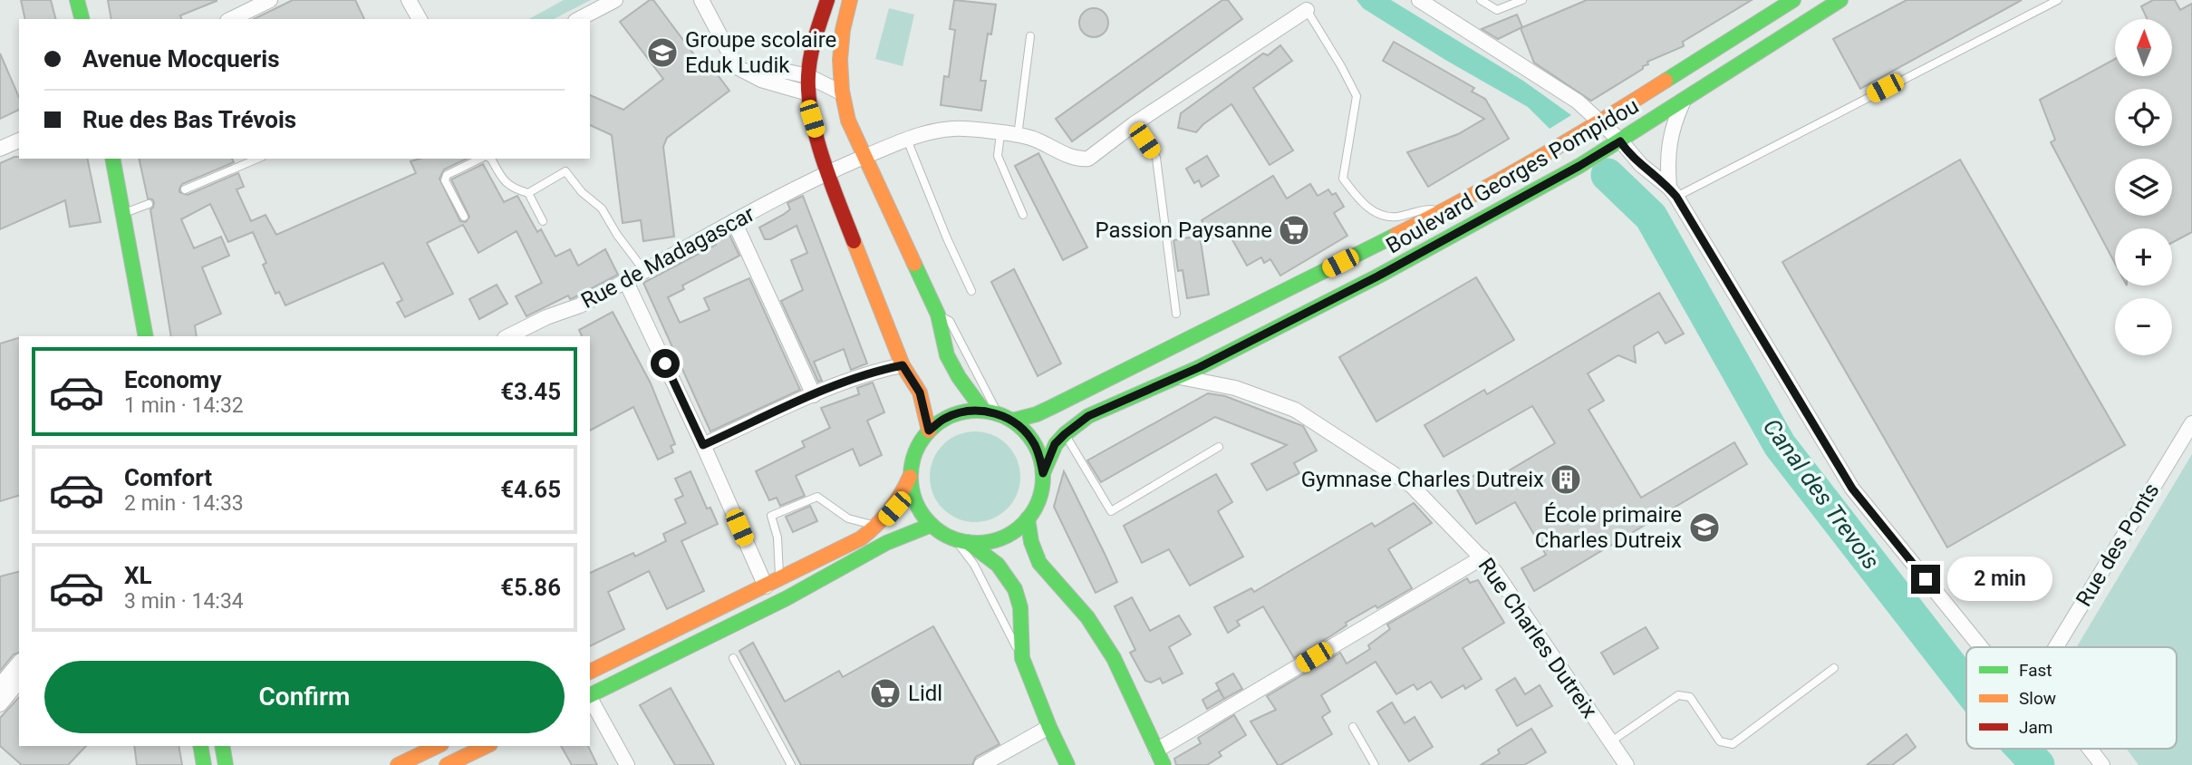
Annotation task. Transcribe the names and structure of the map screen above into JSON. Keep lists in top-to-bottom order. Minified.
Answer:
{"streets":{"main road":["Boulevard Georges Pompidou"],"street":["Rue de Madagascar","Rue des Ponts","Rue Charles Dutreix"]},"crossings":[["Boulevard Georges Pompidou","Rue Charles Dutreix"]],"water":["Canal des Trevois"],"places":{"school or university":["Groupe scolaire Eduk Ludik","École primaire Charles Dutreix"],"supermarket":["Passion Paysanne","Lidl"],"building":["Gymnase Charles Dutreix"]},"legend":["Fast","Slow","Jam"],"north":"top","page":{"map_buttons":["+","−"],"banner":["Avenue Mocqueris","Rue des Bas Trévois"],"list":[{"name":"Economy","note":"1 min · 14:32","value":"€3.45"},{"name":"Comfort","note":"2 min · 14:33","value":"€4.65"},{"name":"XL","note":"3 min · 14:34","value":"€5.86"}],"bubble":"2 min","buttons":"Confirm"}}
